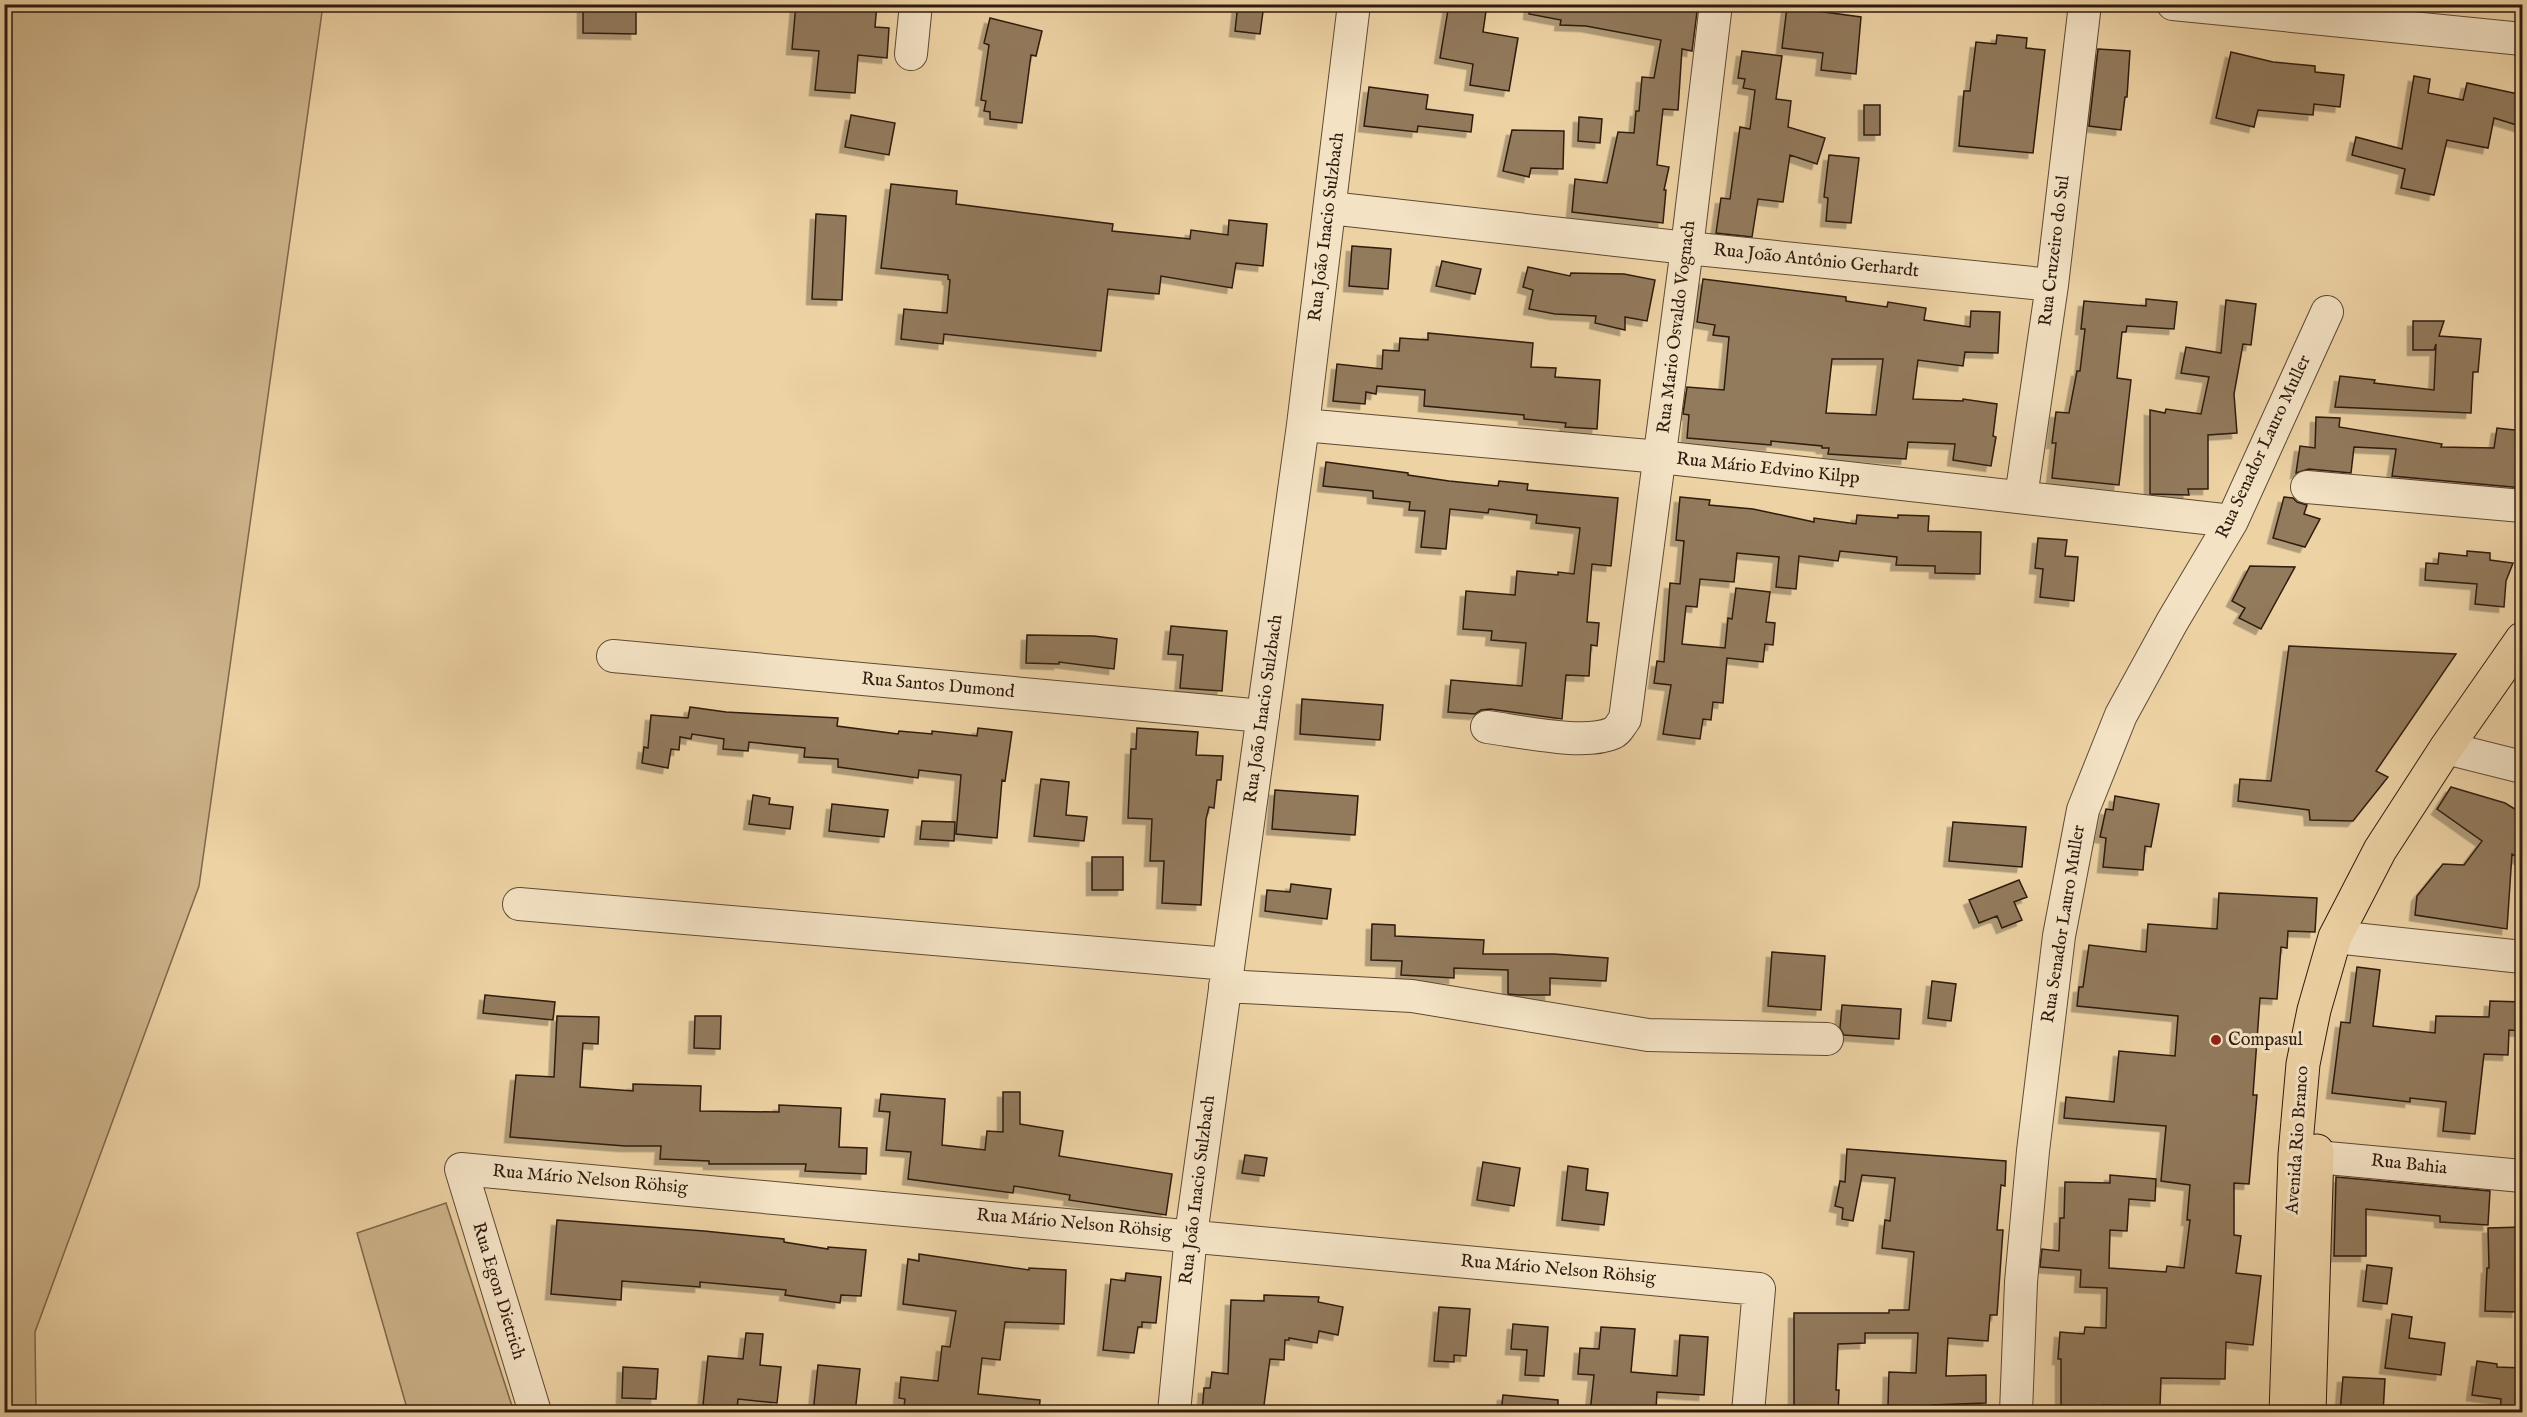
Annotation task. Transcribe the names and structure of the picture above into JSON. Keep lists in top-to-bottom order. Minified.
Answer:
{"streets":{"main road":["Avenida Rio Branco"],"street":["Rua João Inacio Sulzbach","Rua Cruzeiro do Sul","Rua João Antônio Gerhardt","Rua Mario Osvaldo Vognach","Rua Senador Lauro Muller","Rua Mário Edvino Kilpp","Rua Santos Dumond","Rua Bahia","Rua Mário Nelson Röhsig","Rua Egon Dietrich"]},"crossings":[["Rua João Inacio Sulzbach","Rua João Antônio Gerhardt"],["Rua João Inacio Sulzbach","Rua Mário Edvino Kilpp"],["Rua João Inacio Sulzbach","Rua Santos Dumond"],["Rua João Inacio Sulzbach","Rua Mário Nelson Röhsig"],["Rua Cruzeiro do Sul","Rua João Antônio Gerhardt"],["Rua Cruzeiro do Sul","Rua Mário Edvino Kilpp"],["Rua João Antônio Gerhardt","Rua Mario Osvaldo Vognach"],["Rua Mario Osvaldo Vognach","Rua Mário Edvino Kilpp"],["Rua Senador Lauro Muller","Rua Mário Edvino Kilpp"],["Avenida Rio Branco","Rua Bahia"],["Rua Mário Nelson Röhsig","Rua Egon Dietrich"]],"places":["Compasul"]}
